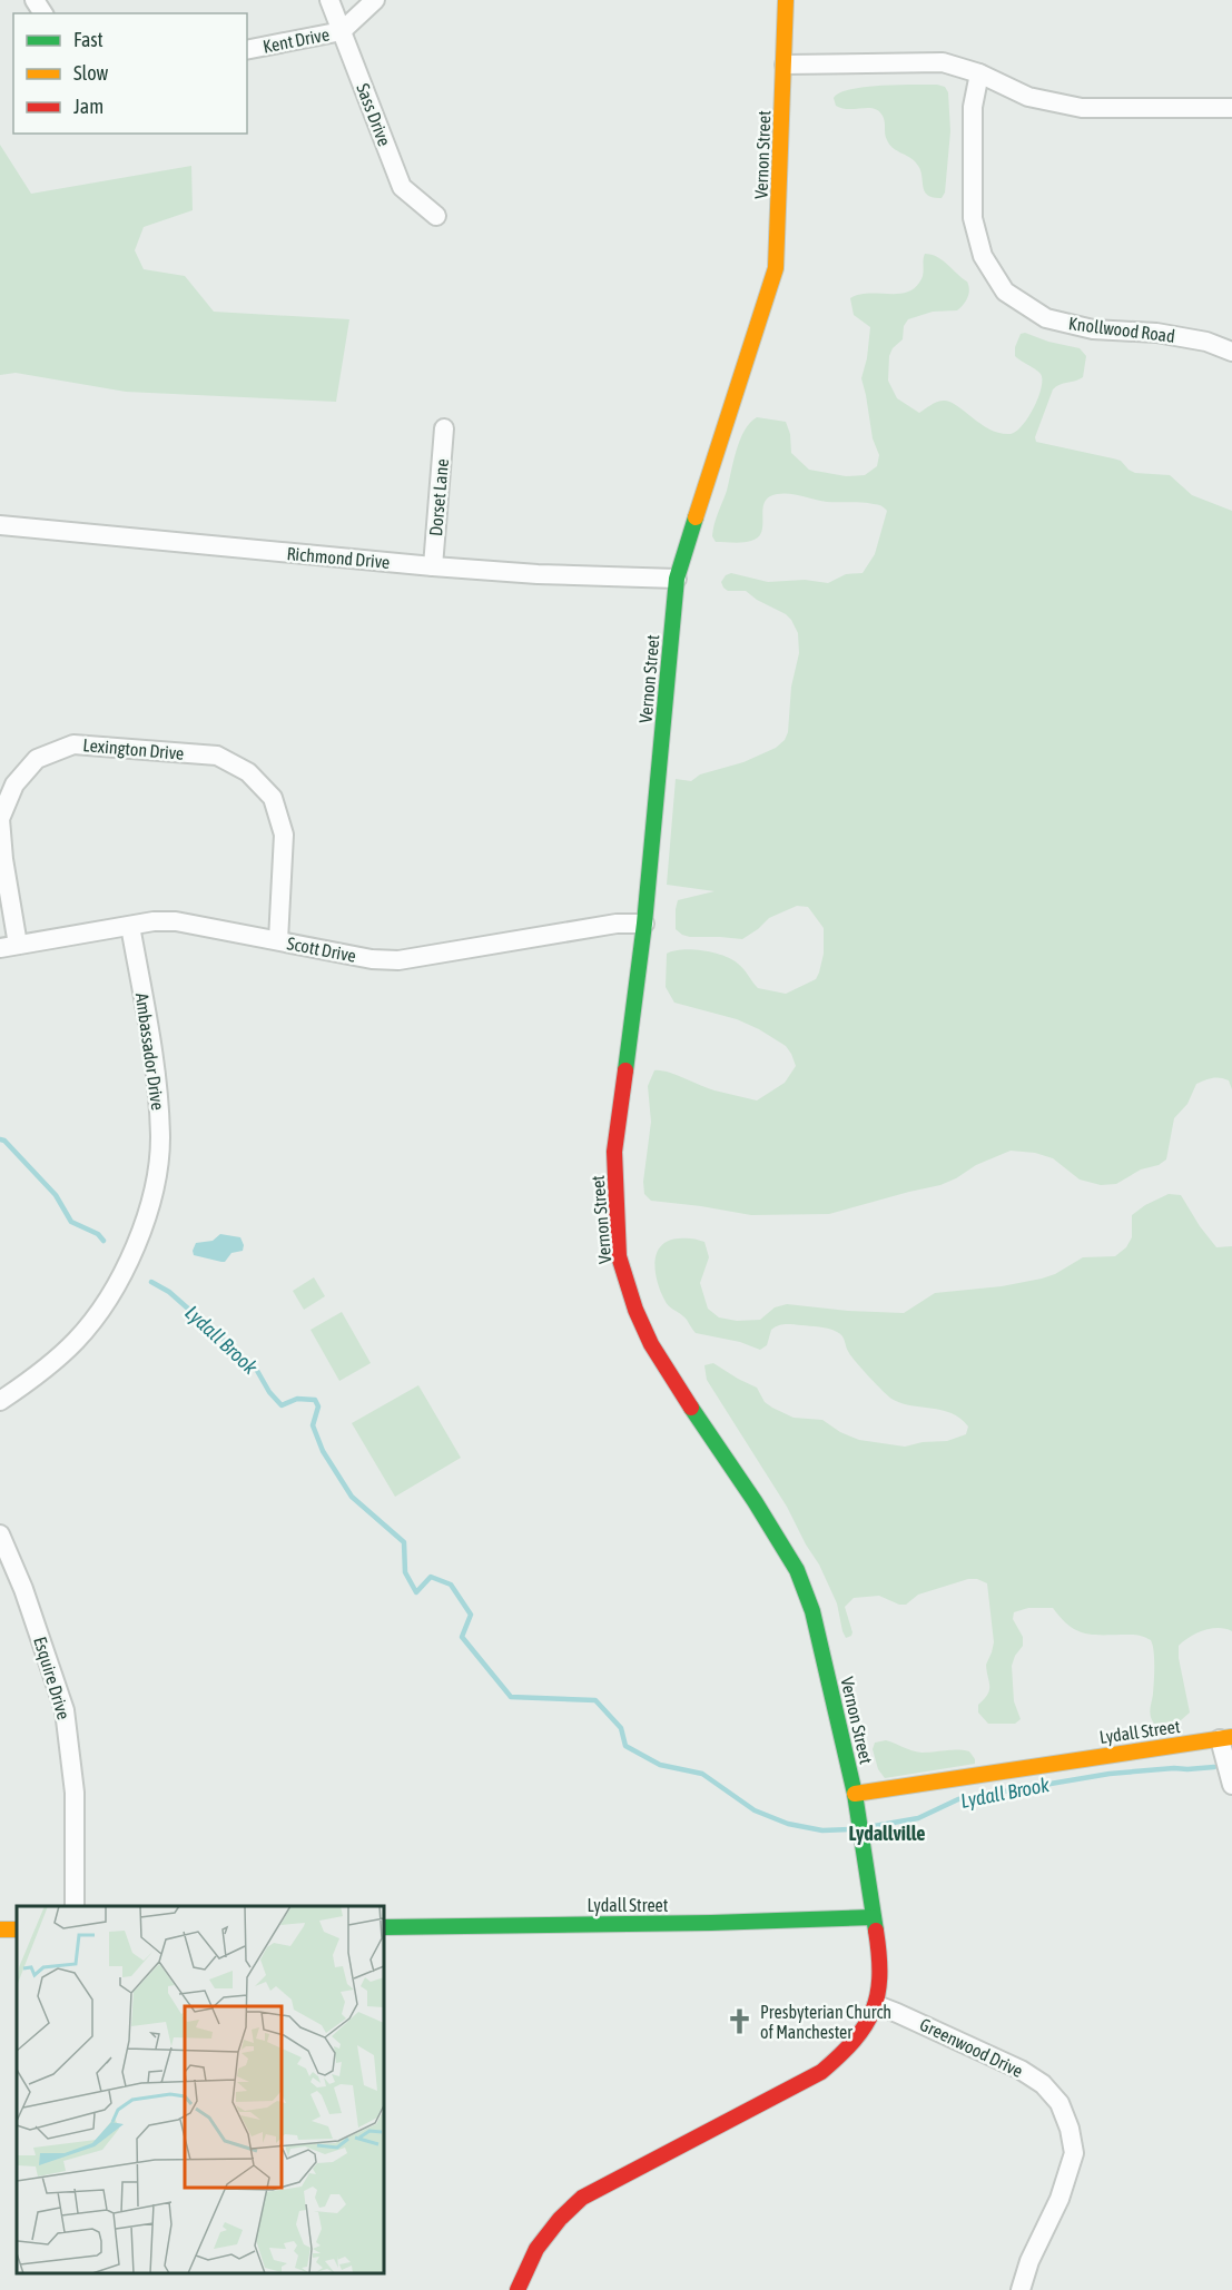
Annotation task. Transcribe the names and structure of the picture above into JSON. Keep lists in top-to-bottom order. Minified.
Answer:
{"streets":{"street":["Kent Drive","Sass Drive","Vernon Street","Knollwood Road","Dorset Lane","Richmond Drive","Lexington Drive","Scott Drive","Ambassador Drive","Esquire Drive","Lydall Street","Greenwood Drive"]},"crossings":[["Kent Drive","Sass Drive"],["Vernon Street","Richmond Drive"],["Vernon Street","Scott Drive"],["Vernon Street","Lydall Street"],["Vernon Street","Greenwood Drive"],["Dorset Lane","Richmond Drive"],["Lexington Drive","Scott Drive"],["Scott Drive","Ambassador Drive"]],"districts":["Lydallville"],"water":["Lydall Brook"],"places":{"church":["Presbyterian Church of Manchester"]},"legend":["Fast","Slow","Jam"]}
